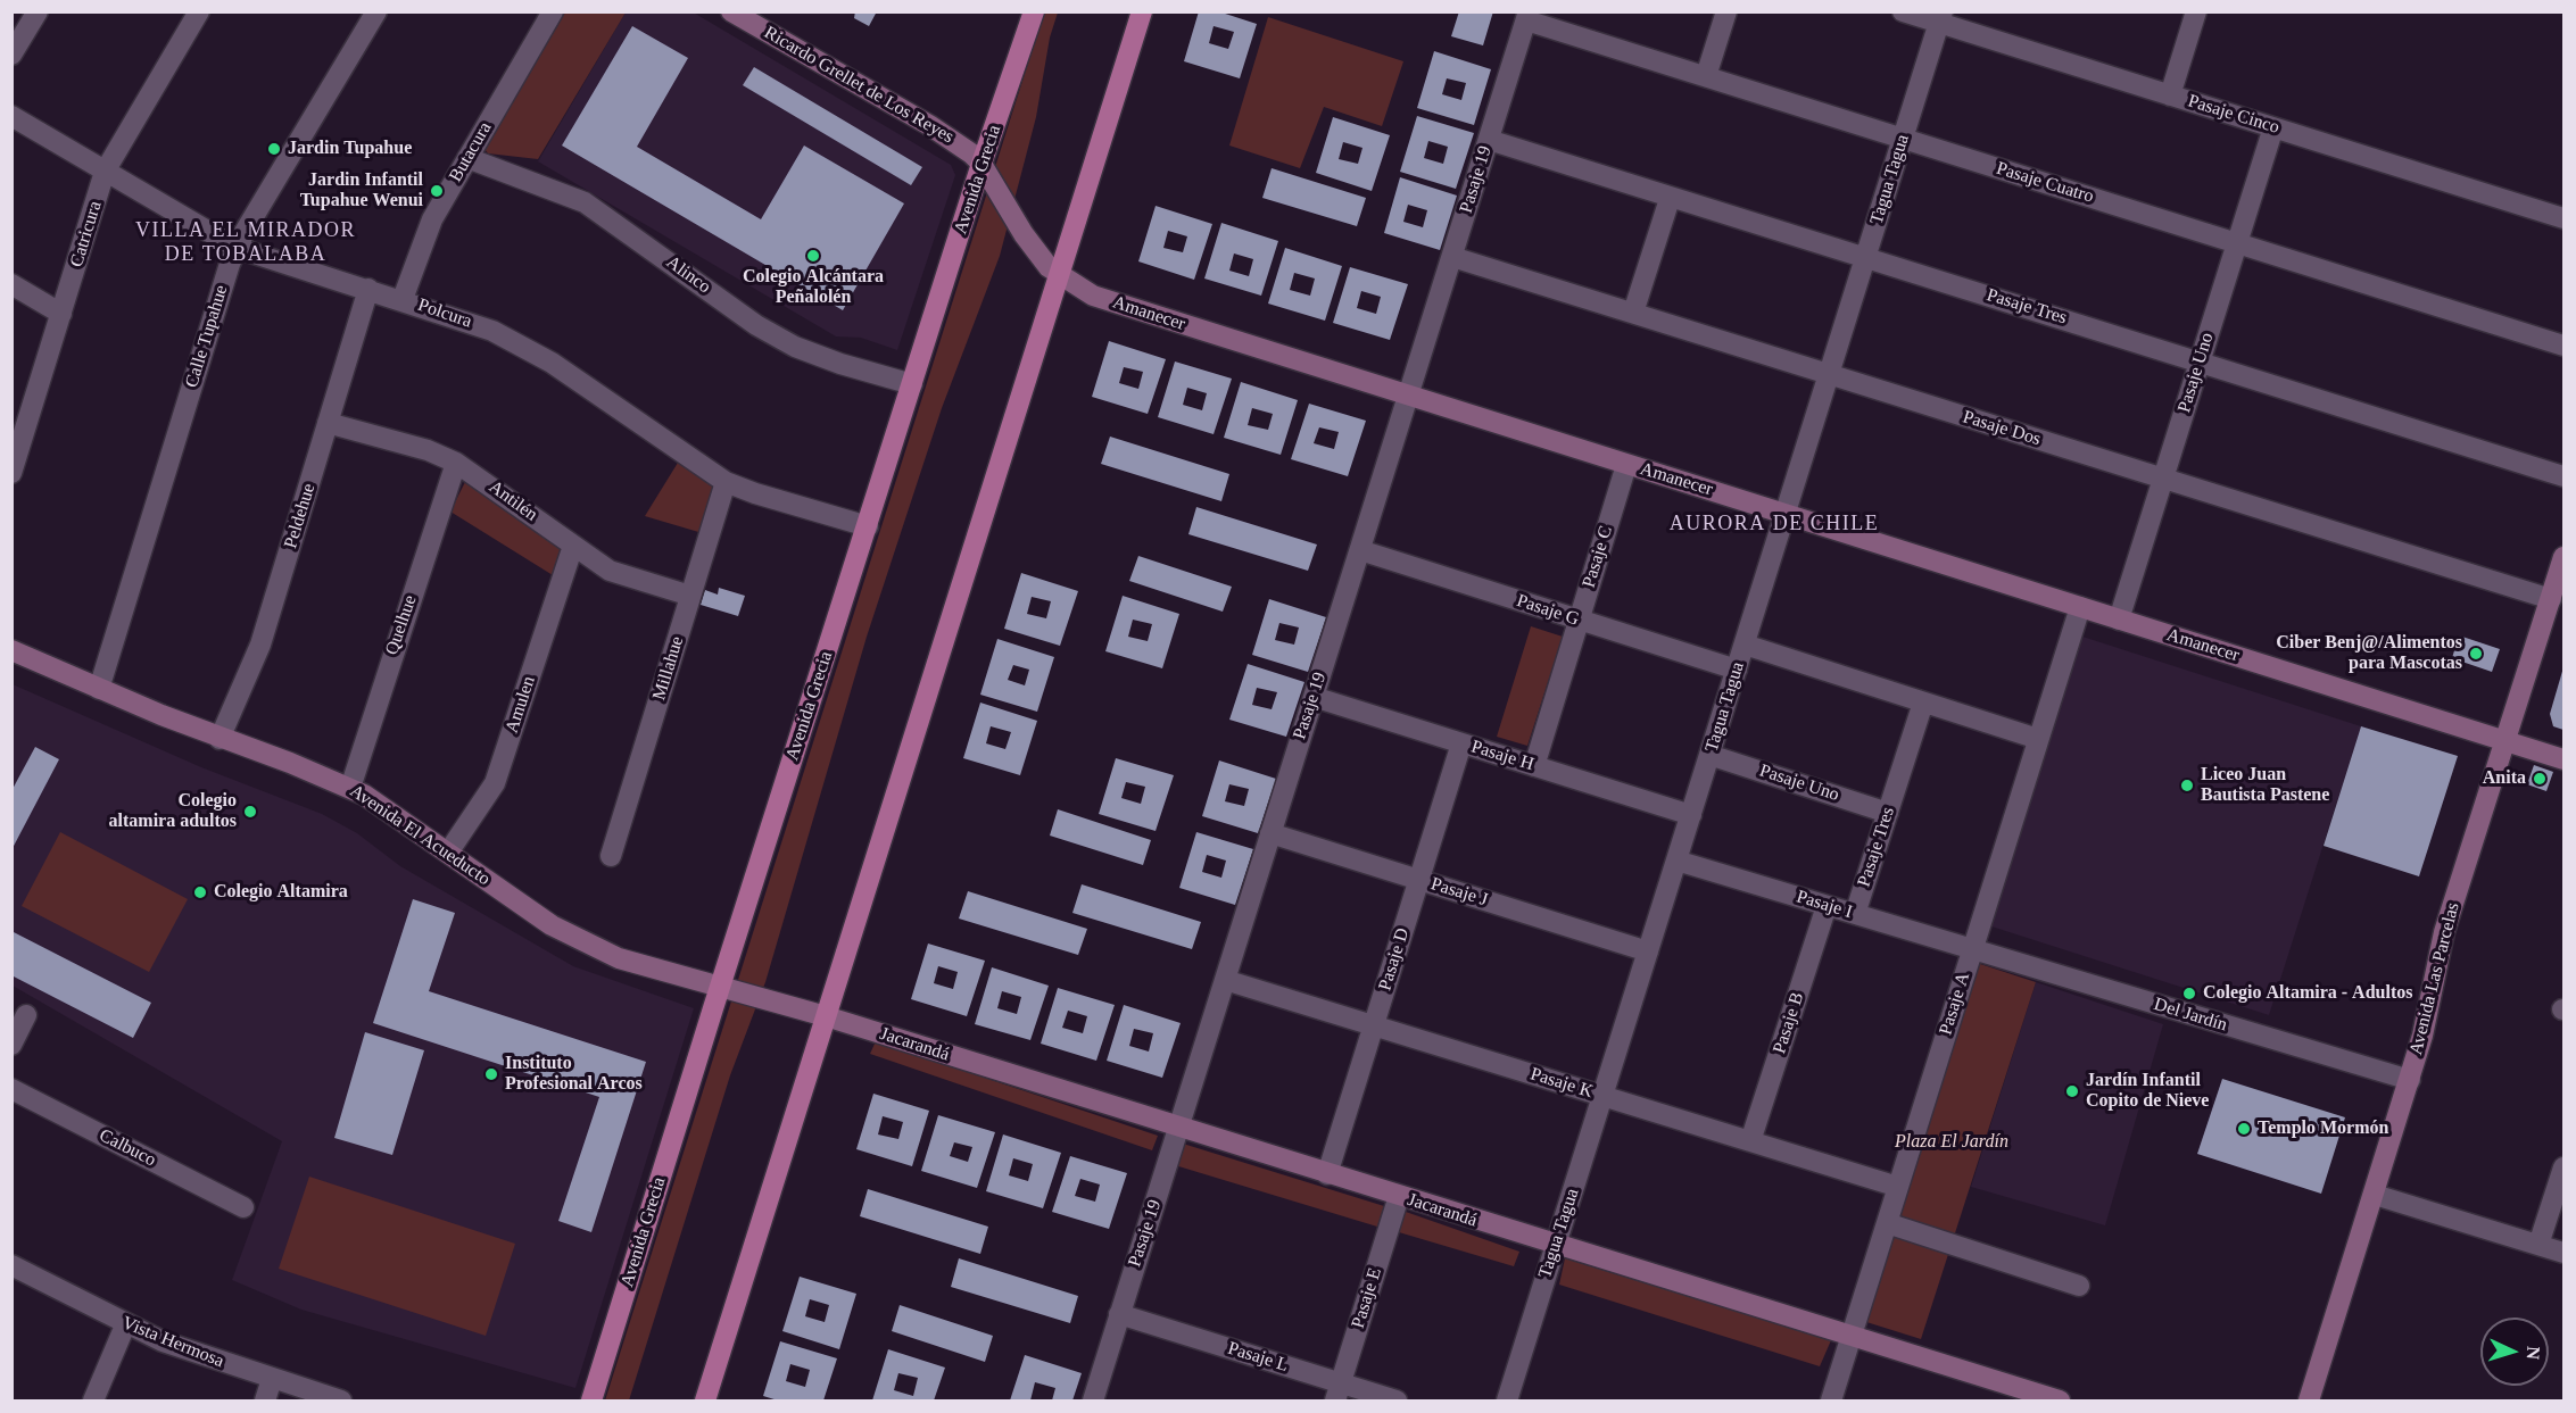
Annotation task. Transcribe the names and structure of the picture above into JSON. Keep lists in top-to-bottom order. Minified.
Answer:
{"streets":{"main road":["Avenida Grecia"],"street":["Ricardo Grellet de Los Reyes","Pasaje Cinco","Butacura","Pasaje 19","Tagua Tagua","Pasaje Cuatro","Catricura","Alinco","Pasaje Tres","Polcura","Amanecer","Calle Tupahue","Pasaje Uno","Pasaje Dos","Antilén","Peldehue","Pasaje C","Pasaje G","Quelhue","Millahue","Amulen","Pasaje H","Avenida El Acueducto","Pasaje J","Pasaje I","Pasaje D","Avenida Las Parcelas","Pasaje A","Del Jardín","Pasaje B","Jacarandá","Pasaje K","Calbuco","Pasaje E","Vista Hermosa","Pasaje L"]},"crossings":[["Ricardo Grellet de Los Reyes","Avenida Grecia"],["Ricardo Grellet de Los Reyes","Amanecer"],["Pasaje Cinco","Tagua Tagua"],["Pasaje Cinco","Pasaje Uno"],["Butacura","Alinco"],["Butacura","Polcura"],["Avenida Grecia","Alinco"],["Avenida Grecia","Polcura"],["Avenida Grecia","Amanecer"],["Avenida Grecia","Avenida El Acueducto"],["Pasaje 19","Pasaje Cuatro"],["Pasaje 19","Pasaje Tres"],["Pasaje 19","Amanecer"],["Pasaje 19","Pasaje Dos"],["Pasaje 19","Pasaje G"],["Pasaje 19","Pasaje H"],["Pasaje 19","Pasaje J"],["Pasaje 19","Jacarandá"],["Pasaje 19","Pasaje K"],["Pasaje 19","Pasaje L"],["Tagua Tagua","Pasaje Cuatro"],["Tagua Tagua","Pasaje Tres"],["Tagua Tagua","Amanecer"],["Tagua Tagua","Pasaje Uno"],["Tagua Tagua","Pasaje Dos"],["Tagua Tagua","Pasaje G"],["Tagua Tagua","Pasaje H"],["Tagua Tagua","Pasaje J"],["Tagua Tagua","Pasaje I"],["Tagua Tagua","Jacarandá"],["Tagua Tagua","Pasaje K"],["Pasaje Cuatro","Pasaje Uno"],["Catricura","Polcura"],["Pasaje Tres","Pasaje Uno"],["Pasaje Tres","Pasaje I"],["Polcura","Calle Tupahue"],["Polcura","Peldehue"],["Polcura","Millahue"],["Amanecer","Pasaje Uno"],["Amanecer","Pasaje C"],["Amanecer","Avenida Las Parcelas"],["Amanecer","Pasaje A"],["Calle Tupahue","Avenida El Acueducto"],["Pasaje Uno","Pasaje Dos"],["Pasaje Dos","Avenida Las Parcelas"],["Antilén","Peldehue"],["Antilén","Quelhue"],["Antilén","Millahue"],["Antilén","Amulen"],["Peldehue","Avenida El Acueducto"],["Pasaje C","Pasaje G"],["Pasaje C","Pasaje H"],["Quelhue","Avenida El Acueducto"],["Amulen","Avenida El Acueducto"],["Pasaje H","Pasaje D"],["Avenida El Acueducto","Jacarandá"],["Pasaje J","Pasaje D"],["Pasaje I","Pasaje A"],["Pasaje I","Del Jardín"],["Pasaje I","Pasaje B"],["Pasaje D","Jacarandá"],["Pasaje D","Pasaje K"],["Avenida Las Parcelas","Del Jardín"],["Pasaje A","Del Jardín"],["Pasaje A","Jacarandá"],["Pasaje A","Pasaje K"],["Pasaje B","Pasaje K"],["Jacarandá","Pasaje E"],["Pasaje E","Pasaje L"]],"districts":["VILLA EL MIRADOR DE TOBALABA","AURORA DE CHILE"],"parks":["Plaza El Jardín"],"places":["Jardin Tupahue","Jardin Infantil Tupahue Wenui","Colegio Alcántara Peñalolén","Ciber Benj@/Alimentos para Mascotas","Anita","Liceo Juan Bautista Pastene","Colegio altamira adultos","Colegio Altamira","Colegio Altamira - Adultos","Instituto Profesional Arcos","Jardín Infantil Copito de Nieve","Templo Mormón"],"north":"right"}
